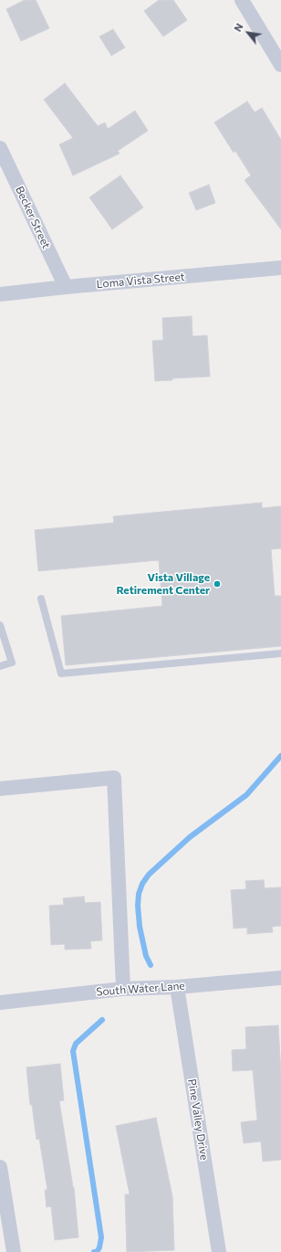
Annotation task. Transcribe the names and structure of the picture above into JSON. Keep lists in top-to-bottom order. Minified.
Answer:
{"streets":{"street":["Becker Street","Loma Vista Street","South Water Lane","Pine Valley Drive"]},"crossings":[["Becker Street","Loma Vista Street"],["South Water Lane","Pine Valley Drive"]],"places":["Vista Village Retirement Center"],"north":"top left"}
